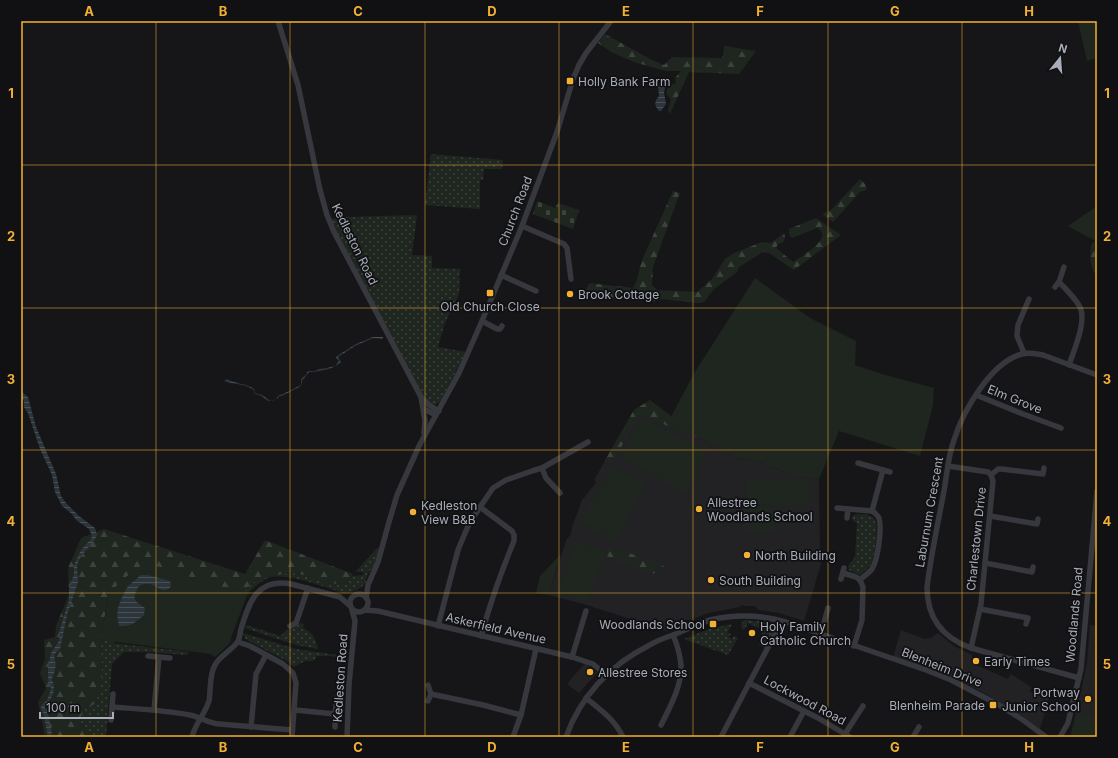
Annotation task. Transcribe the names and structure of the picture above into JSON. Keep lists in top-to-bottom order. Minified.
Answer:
{"streets":{"street":["Church Road","Kedleston Road","Elm Grove","Laburnum Crescent","Charlestown Drive","Woodlands Road","Askerfield Avenue","Blenheim Drive","Lockwood Road"]},"crossings":[["Church Road","Kedleston Road"],["Kedleston Road","Askerfield Avenue"],["Elm Grove","Laburnum Crescent"],["Laburnum Crescent","Charlestown Drive"],["Laburnum Crescent","Woodlands Road"],["Askerfield Avenue","Blenheim Drive"]],"places":{"transit":["Holly Bank Farm","Old Church Close","Woodlands School","Blenheim Parade"],"other":["Brook Cottage","Allestree Woodlands School","Kedleston View B&B","North Building","South Building","Holy Family Catholic Church","Early Times","Allestree Stores","Portway Junior School"]},"scale_bar":"100 m","north":"top","grid":{"columns":["A","B","C","D","E","F","G","H"],"rows":["1","2","3","4","5"]}}
